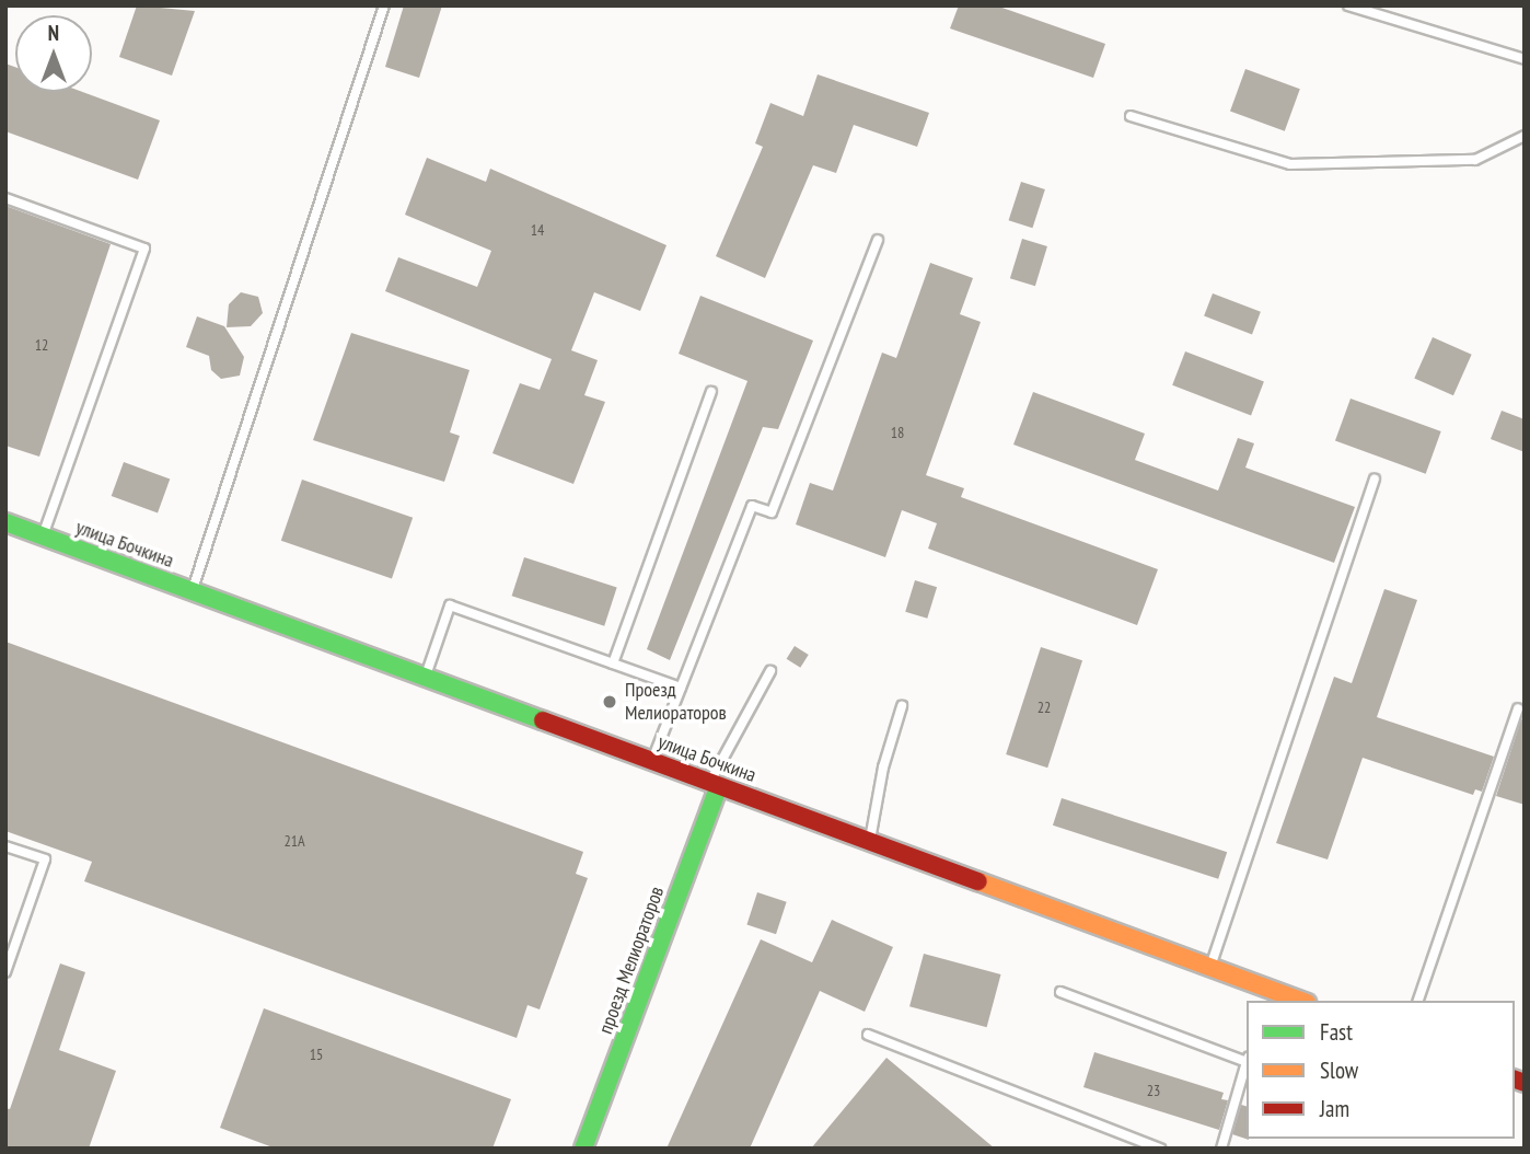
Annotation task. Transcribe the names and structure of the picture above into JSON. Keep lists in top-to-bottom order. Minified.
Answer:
{"streets":{"street":["улица Бочкина","проезд Мелиораторов"]},"crossings":[["улица Бочкина","проезд Мелиораторов"]],"places":["Проезд Мелиораторов"],"house_numbers":["14","12","18","22","21А","15","23"],"legend":["Fast","Slow","Jam"],"north":"top"}
